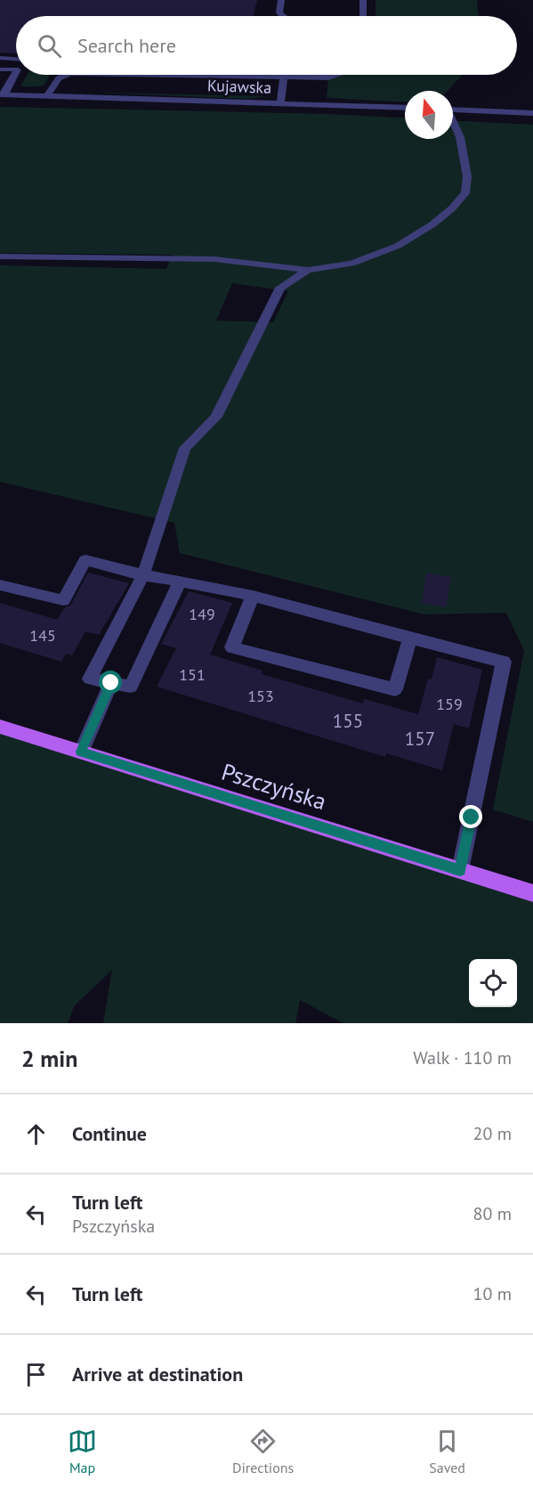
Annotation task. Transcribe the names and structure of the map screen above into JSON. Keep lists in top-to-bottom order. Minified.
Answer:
{"streets":{"main road":["Pszczyńska"],"street":["Kujawska"]},"house_numbers":["149","145","151","153","159","155","157"],"north":"top","page":{"search":"Search here","heading":["2 min","Walk · 110 m"],"list":[["Continue","20 m"],["Turn left","Pszczyńska","80 m"],["Turn left","10 m"],"Arrive at destination"],"nav":["Map","Directions","Saved"]}}
